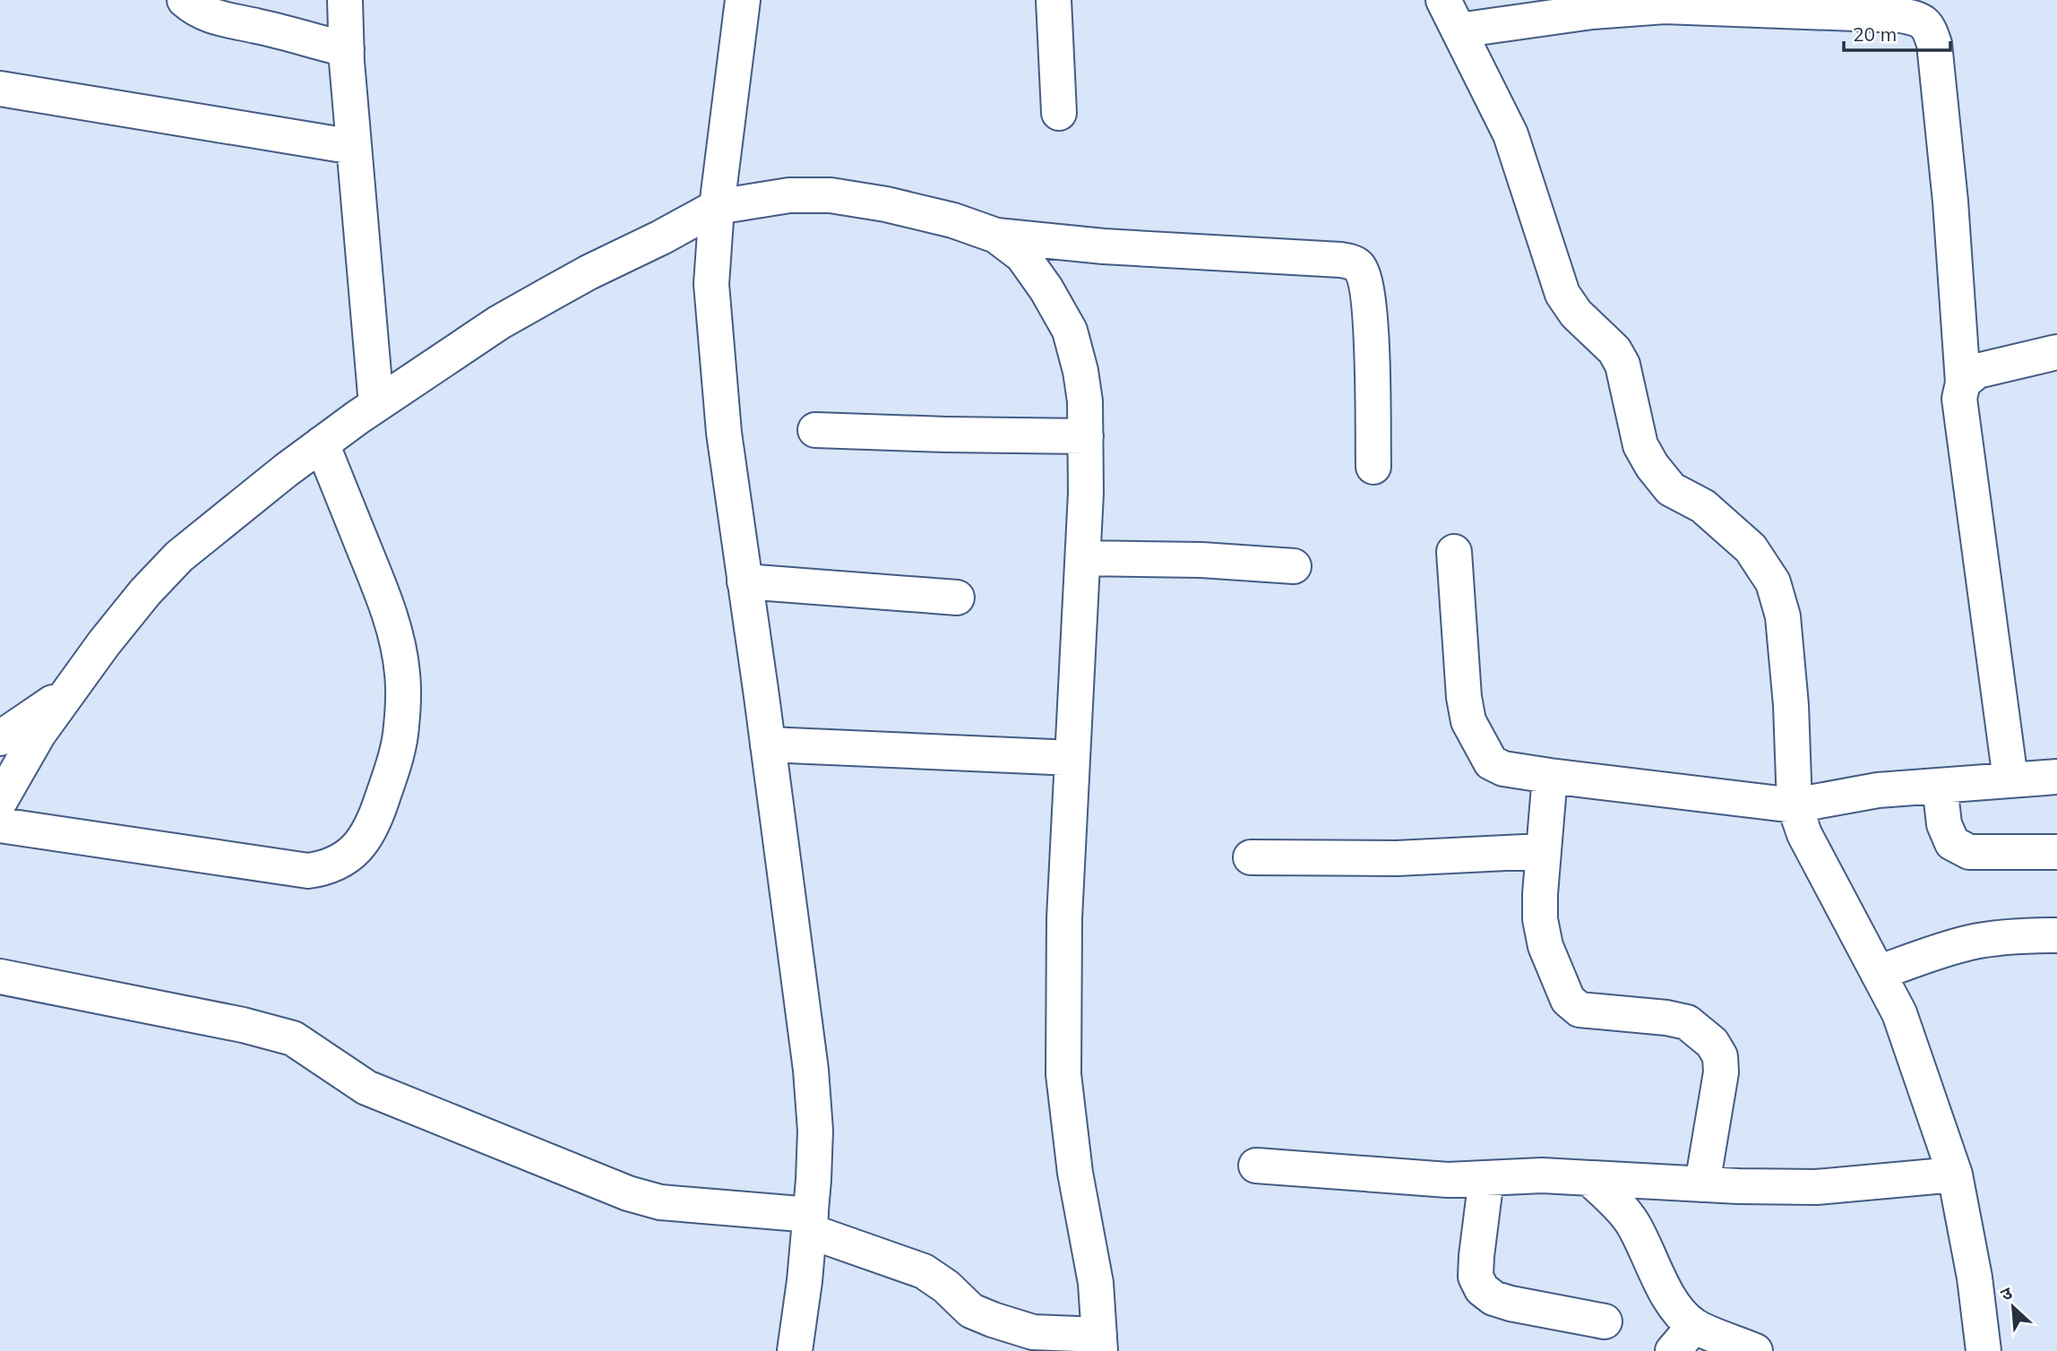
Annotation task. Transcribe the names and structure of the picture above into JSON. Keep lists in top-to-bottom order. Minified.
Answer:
{"scale_bar":"20 m","north":"top left"}
